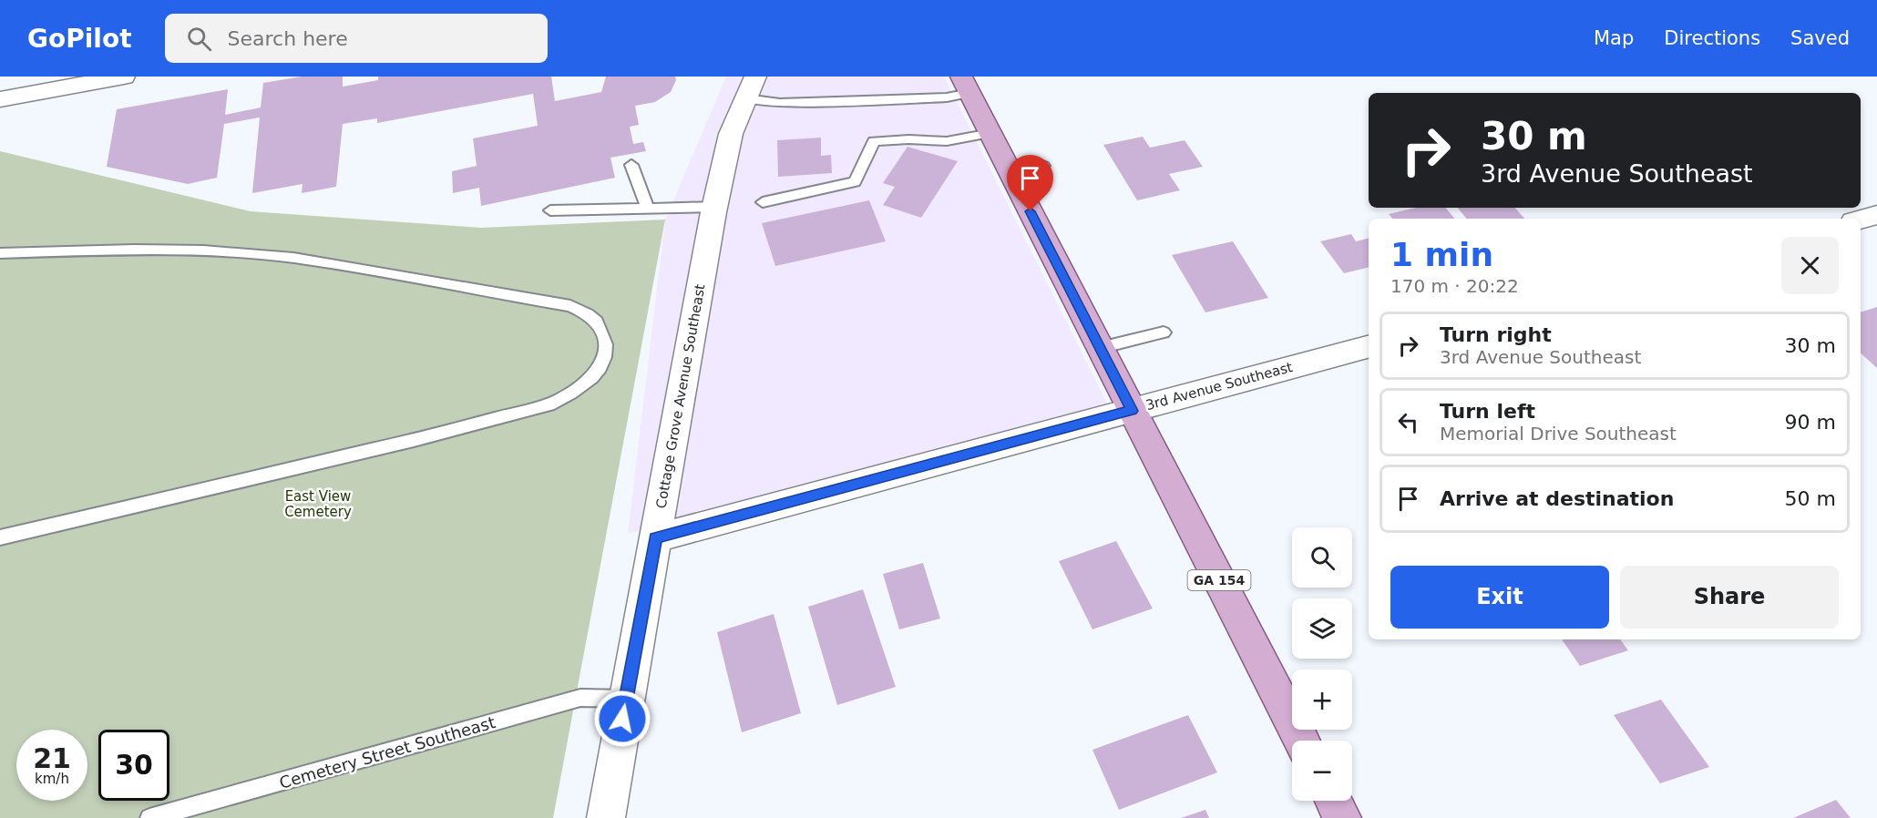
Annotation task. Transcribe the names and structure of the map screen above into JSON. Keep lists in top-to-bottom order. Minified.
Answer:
{"streets":{"main road":["GA 154"],"street":["3rd Avenue Southeast","Cottage Grove Avenue Southeast"],"lane":["Cemetery Street Southeast"]},"crossings":[["3rd Avenue Southeast","Cottage Grove Avenue Southeast"],["3rd Avenue Southeast","GA 154"],["Cottage Grove Avenue Southeast","Cemetery Street Southeast"]],"parks":["East View Cemetery"],"page":{"header":"GoPilot","search":"Search here","nav":["Map","Directions","Saved"],"turn":["30 m","3rd Avenue Southeast"],"heading":["1 min","170 m · 20:22"],"list":[{"name":"Turn right","note":"3rd Avenue Southeast","value":"30 m"},{"name":"Turn left","note":"Memorial Drive Southeast","value":"90 m"},{"name":"Arrive at destination","value":"50 m"}],"map_buttons":["+","−"],"buttons":["Exit","Share"],"speed":"21 km/h","limit":"30"}}
